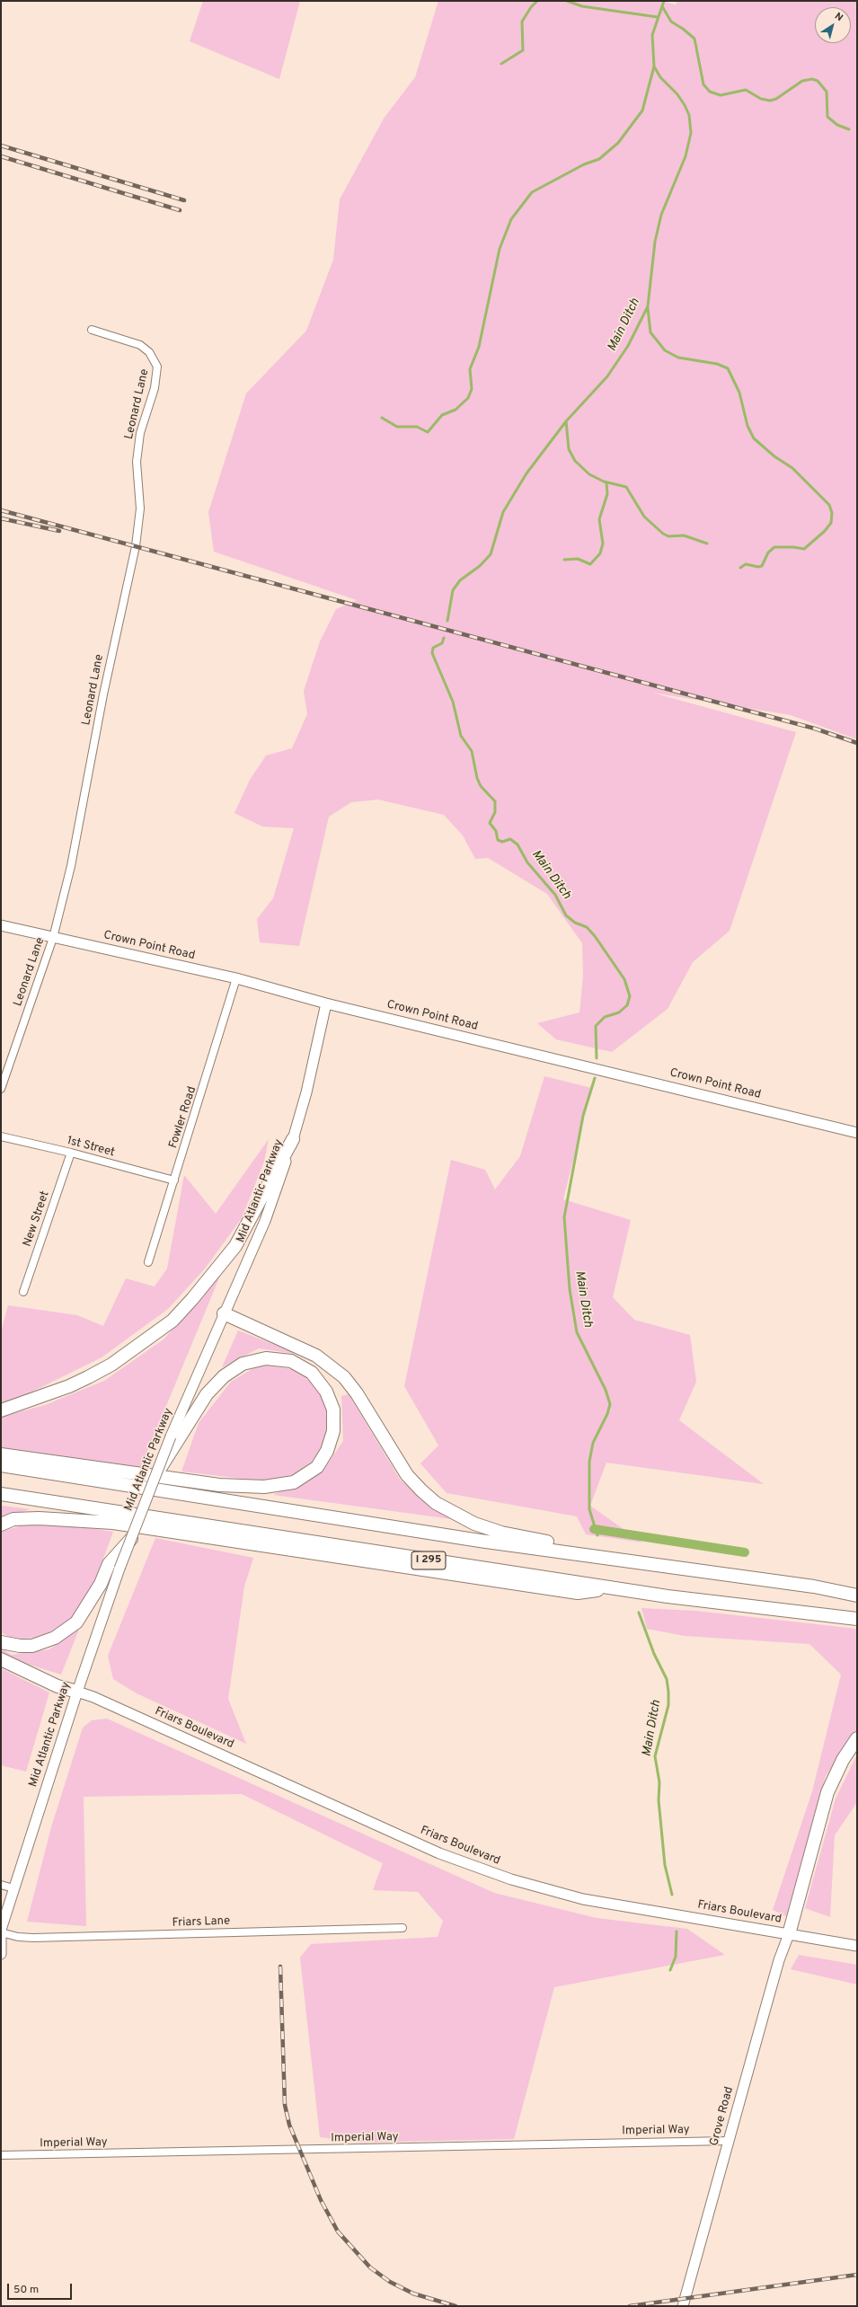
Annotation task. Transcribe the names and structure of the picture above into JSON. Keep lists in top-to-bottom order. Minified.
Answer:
{"streets":{"highway":["I 295"],"main road":["Crown Point Road","Mid Atlantic Parkway","Friars Boulevard","Grove Road"],"street":["Leonard Lane","Fowler Road","1st Street","New Street","Friars Lane","Imperial Way"]},"crossings":[["Leonard Lane","Crown Point Road"],["Crown Point Road","Fowler Road"],["Crown Point Road","Mid Atlantic Parkway"],["Fowler Road","1st Street"],["1st Street","New Street"],["Mid Atlantic Parkway","Friars Boulevard"],["Mid Atlantic Parkway","Friars Lane"],["Friars Boulevard","Grove Road"],["Grove Road","Imperial Way"]],"water":["Main Ditch"],"scale_bar":"50 m","north":"top right"}
